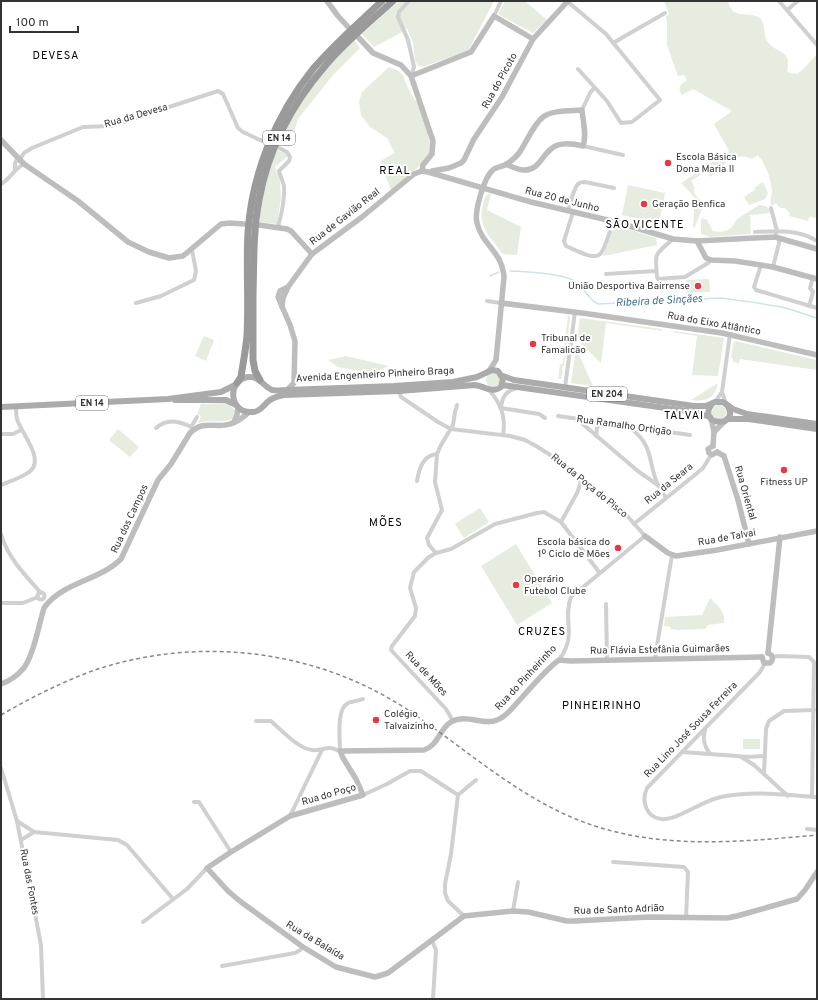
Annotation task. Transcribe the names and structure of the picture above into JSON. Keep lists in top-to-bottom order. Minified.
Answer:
{"streets":{"highway":["EN 14"],"main road":["Avenida Engenheiro Pinheiro Braga","EN 204"],"street":["Rua do Picoto","Rua da Devesa","Rua 20 de Junho","Rua de Gavião Real","Rua do Eixo Atlântico","Rua Ramalho Ortigão","Rua da Seara","Rua da Poça do Pisco","Rua Oriental","Rua dos Campos","Rua de Talvai","Rua Flávia Estefânia Guimarães","Rua de Mões","Rua do Pinheirinho","Rua Lino José Sousa Ferreira","Rua do Poço","Rua das Fontes","Rua de Santo Adrião","Rua da Balaída"]},"crossings":[["Rua do Picoto","Rua 20 de Junho"],["Rua do Picoto","Rua de Gavião Real"],["EN 14","Avenida Engenheiro Pinheiro Braga"],["Rua 20 de Junho","Rua de Gavião Real"],["Avenida Engenheiro Pinheiro Braga","EN 204"],["Avenida Engenheiro Pinheiro Braga","Rua da Seara"],["Avenida Engenheiro Pinheiro Braga","Rua da Poça do Pisco"],["EN 204","Rua da Seara"],["Rua da Seara","Rua da Poça do Pisco"],["Rua da Seara","Rua Oriental"],["Rua da Poça do Pisco","Rua do Pinheirinho"],["Rua Oriental","Rua de Talvai"],["Rua Flávia Estefânia Guimarães","Rua do Pinheirinho"],["Rua Flávia Estefânia Guimarães","Rua Lino José Sousa Ferreira"],["Rua de Mões","Rua do Pinheirinho"],["Rua do Poço","Rua da Balaída"],["Rua de Santo Adrião","Rua da Balaída"]],"districts":["DEVESA","REAL","SÃO VICENTE","TALVAI","MÕES","CRUZES","PINHEIRINHO"],"water":["Ribeira de Sinçães"],"places":["Escola Básica Dona Maria II","Geração Benfica","União Desportiva Bairrense","Tribunal de Famalicão","Fitness UP","Escola básica do 1º Ciclo de Mões","Operário Futebol Clube","Colégio Talvaizinho"],"scale_bar":"100 m"}
